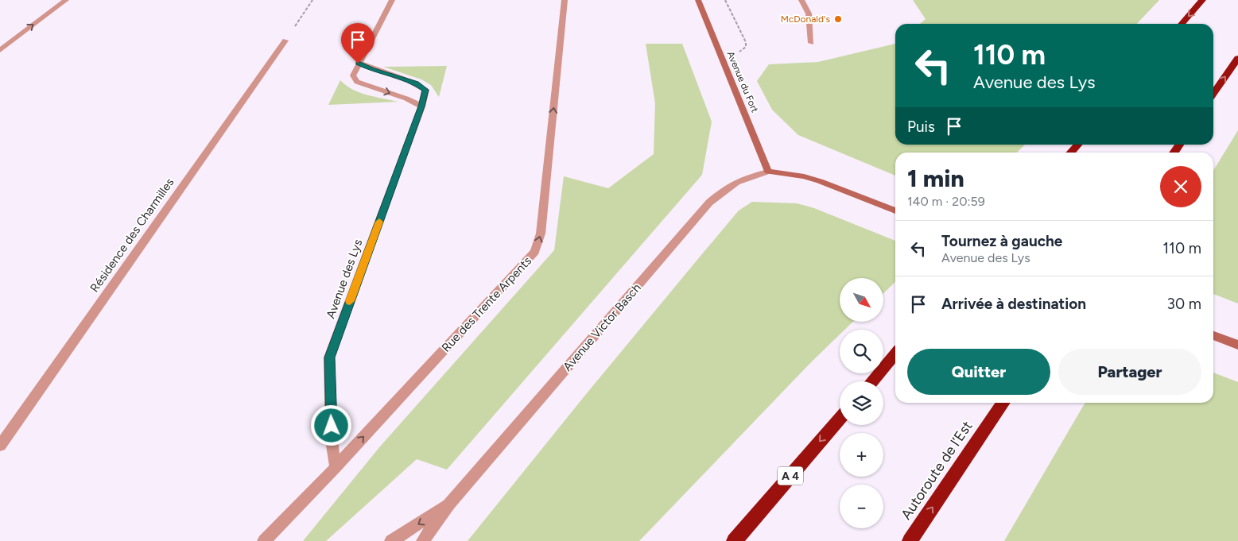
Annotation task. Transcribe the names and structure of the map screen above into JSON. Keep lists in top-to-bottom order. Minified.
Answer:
{"streets":{"highway":["Autoroute de l’Est","A 4"],"main road":["Avenue du Fort"],"street":["Résidence des Charmilles","Avenue des Lys","Rue des Trente Arpents","Avenue Victor Basch"]},"crossings":[["Avenue du Fort","Avenue Victor Basch"],["Avenue des Lys","Rue des Trente Arpents"]],"one_way":["Rue des Trente Arpents","Autoroute de l’Est"],"places":["McDonald's"],"north":"bottom right","page":{"turn":["110 m","Avenue des Lys"],"then":"Puis","heading":["1 min","140 m · 20:59"],"list":[{"name":"Tournez à gauche","note":"Avenue des Lys","value":"110 m"},{"name":"Arrivée à destination","value":"30 m"}],"map_buttons":["+","−"],"buttons":["Quitter","Partager"]}}
